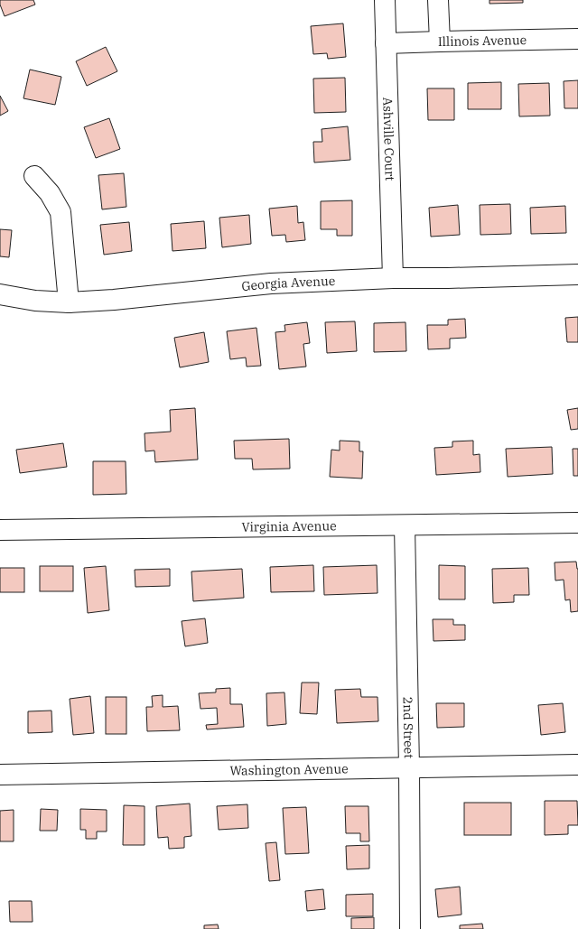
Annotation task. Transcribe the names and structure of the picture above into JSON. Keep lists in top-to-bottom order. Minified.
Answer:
{"streets":{"street":["Illinois Avenue","Ashville Court","Georgia Avenue","Virginia Avenue","2nd Street","Washington Avenue"]},"crossings":[["Illinois Avenue","Ashville Court"],["Ashville Court","Georgia Avenue"],["Virginia Avenue","2nd Street"],["2nd Street","Washington Avenue"]]}
